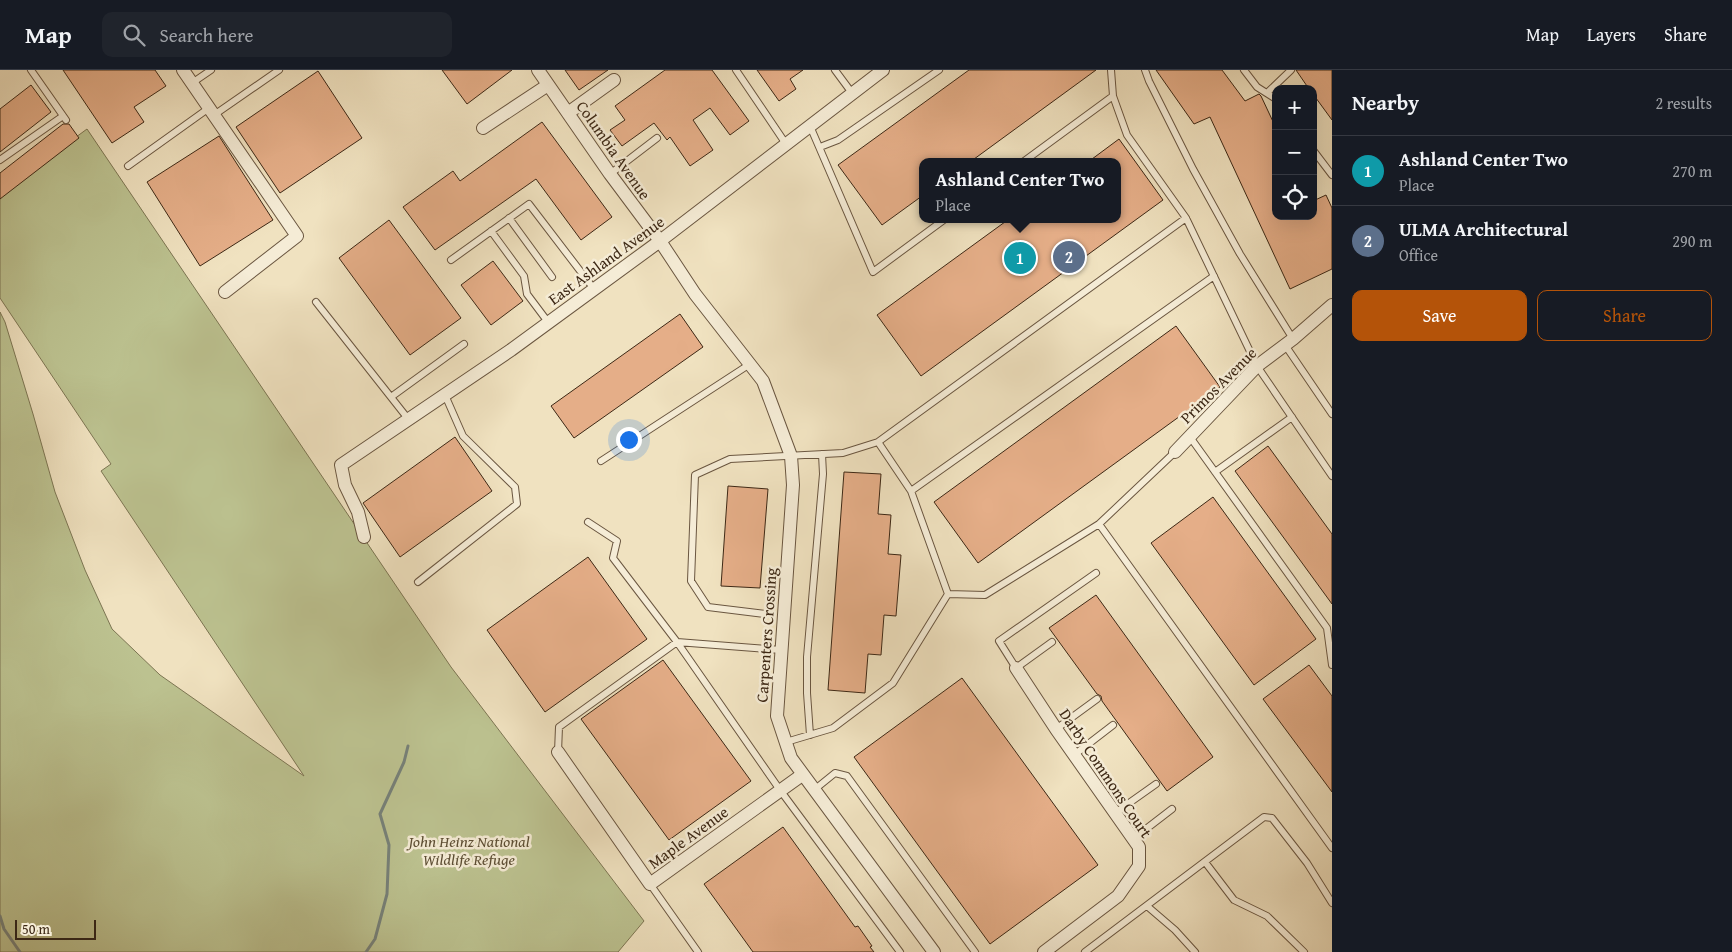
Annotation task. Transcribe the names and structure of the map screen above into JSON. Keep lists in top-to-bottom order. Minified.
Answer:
{"streets":{"street":["Columbia Avenue","East Ashland Avenue","Primos Avenue","Carpenters Crossing","Darby Commons Court","Maple Avenue"]},"crossings":[["Columbia Avenue","East Ashland Avenue"],["Columbia Avenue","Carpenters Crossing"],["Carpenters Crossing","Maple Avenue"]],"parks":["John Heinz National Wildlife Refuge"],"scale_bar":"50 m","page":{"header":"Map","search":"Search here","nav":["Map","Layers","Share"],"heading":["Nearby","2 results"],"map_buttons":["+","−"],"list":[{"mark":"1","name":"Ashland Center Two","note":"Place","value":"270 m"},{"mark":"2","name":"ULMA Architectural","note":"Office","value":"290 m"}],"popup":["Ashland Center Two","Place"],"pins":["2","1"],"buttons":["Save","Share"],"scale":"50 m"}}
